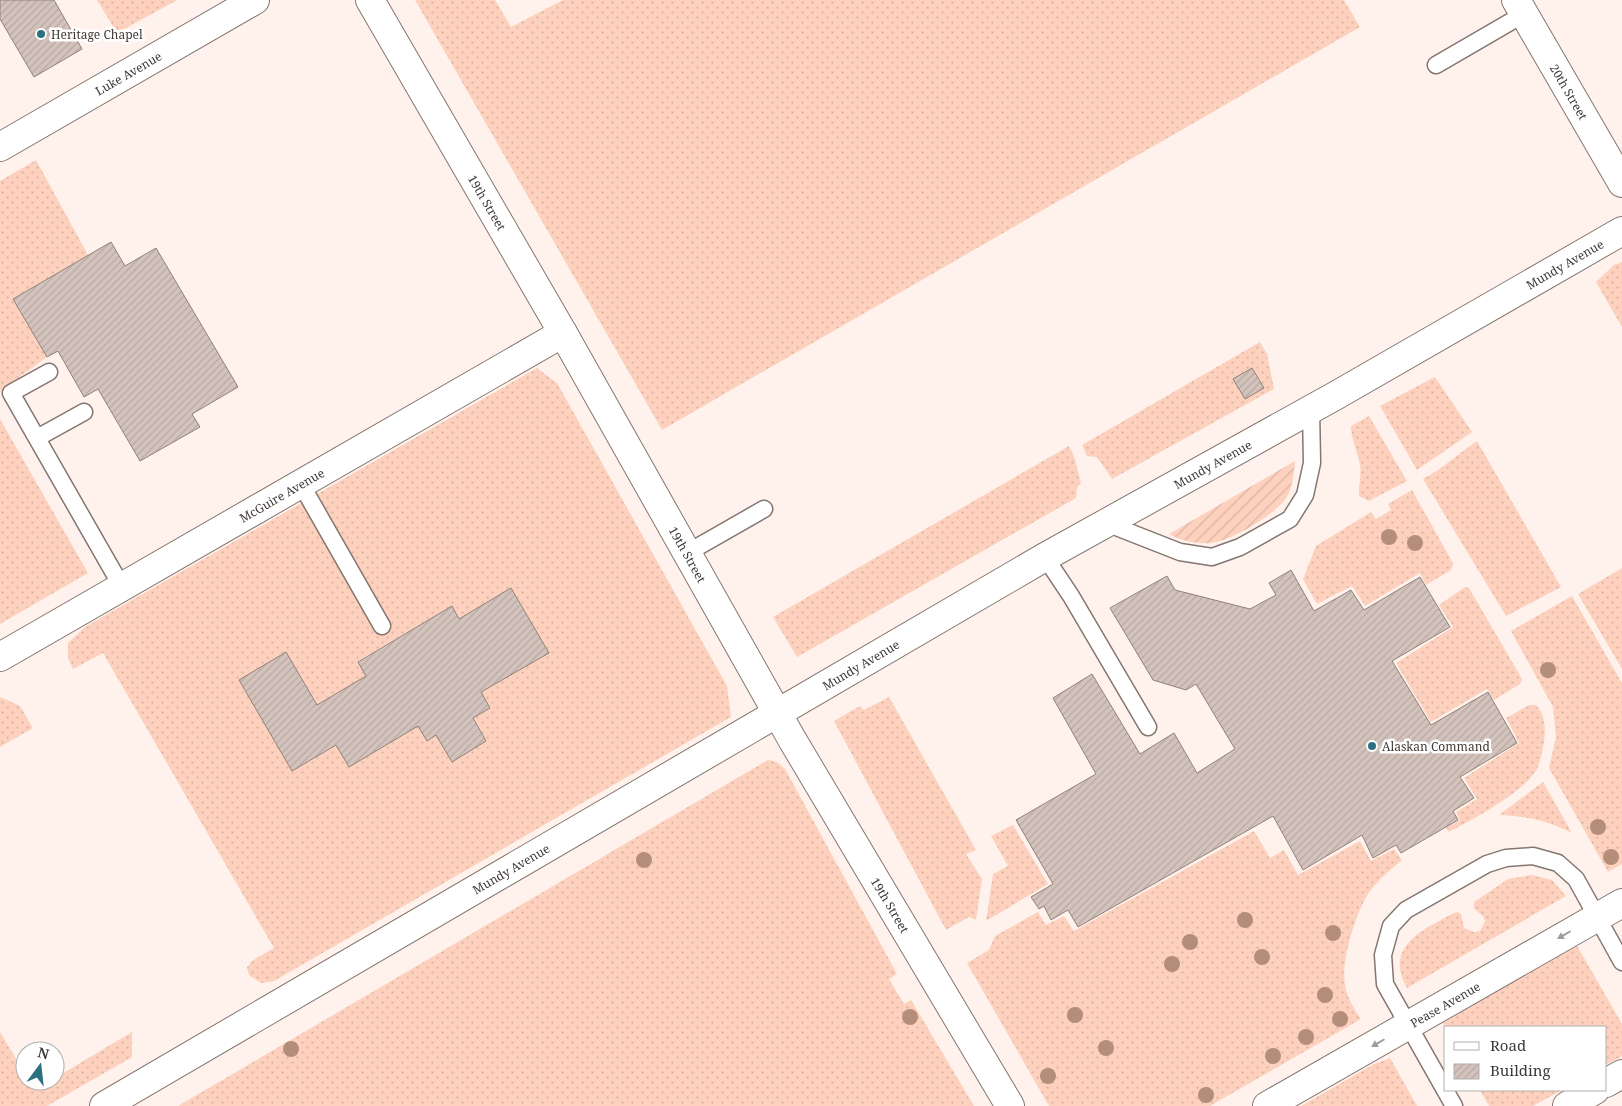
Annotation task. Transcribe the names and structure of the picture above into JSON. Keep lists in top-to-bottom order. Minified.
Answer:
{"streets":{"street":["Luke Avenue","20th Street","19th Street","Mundy Avenue","McGuire Avenue","Pease Avenue"]},"crossings":[["19th Street","Mundy Avenue"],["19th Street","McGuire Avenue"]],"one_way":["Pease Avenue"],"places":["Heritage Chapel","Alaskan Command"],"legend":["Road","Building"],"north":"top"}
